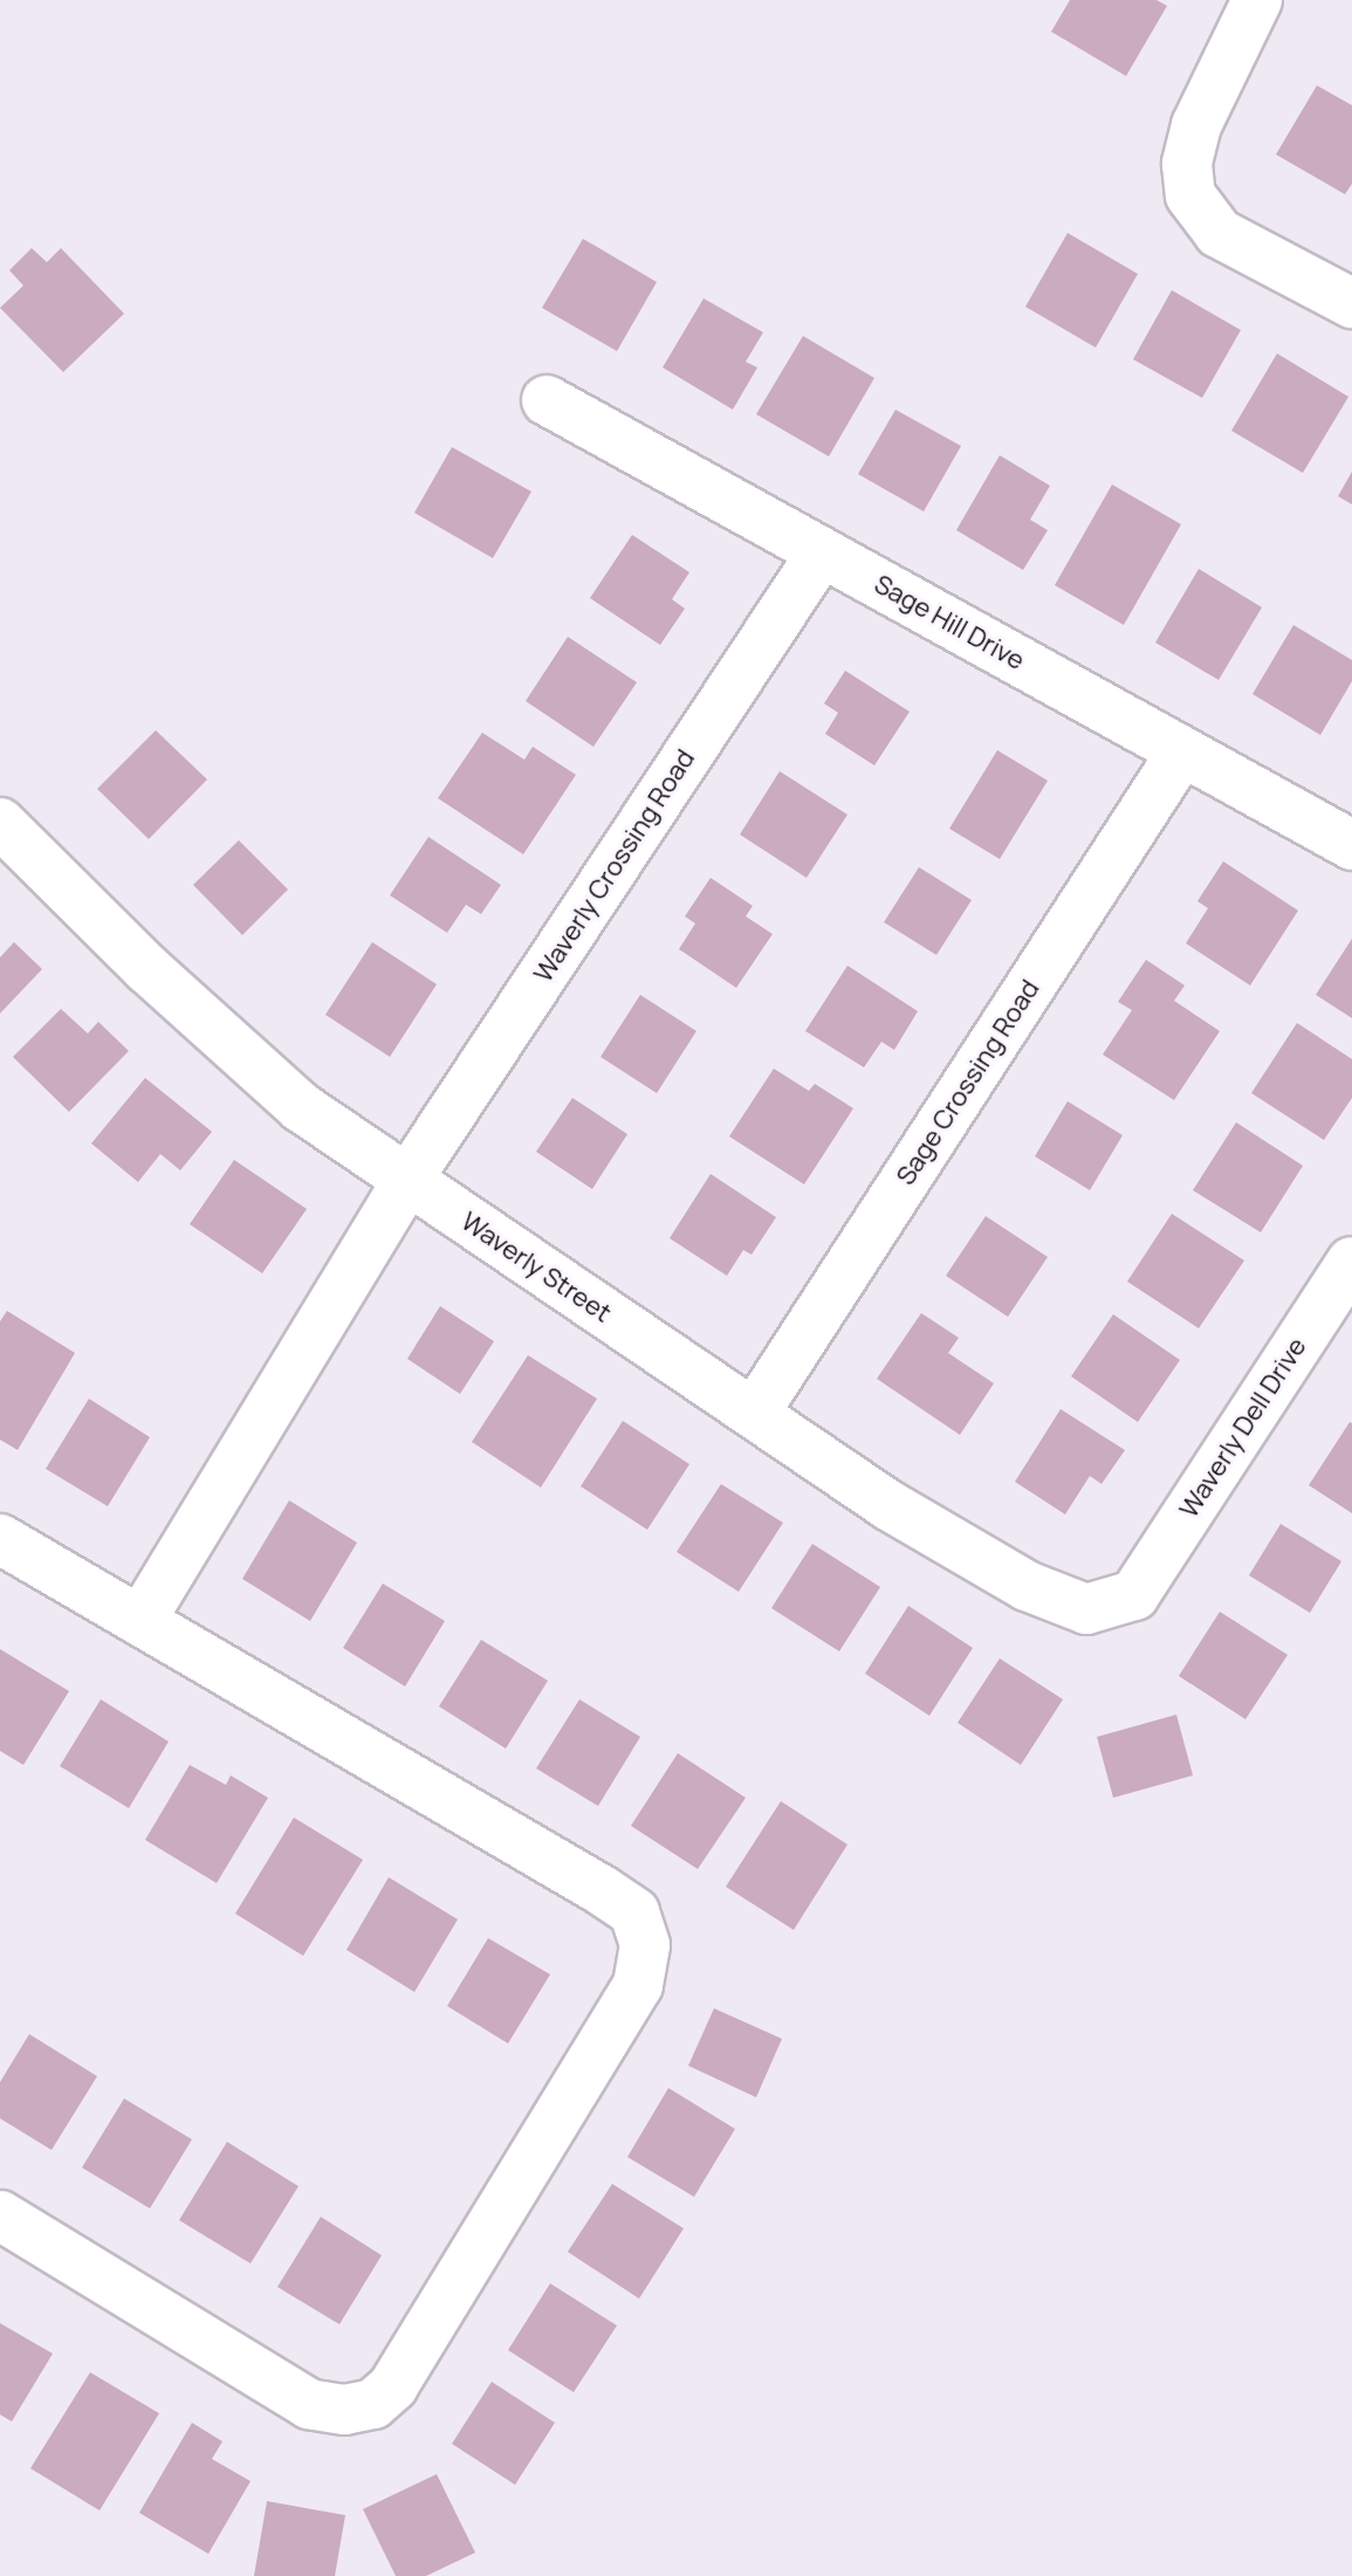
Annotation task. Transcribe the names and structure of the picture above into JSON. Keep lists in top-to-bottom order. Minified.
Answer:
{"streets":{"street":["Sage Hill Drive","Waverly Crossing Road","Sage Crossing Road","Waverly Street","Waverly Dell Drive"]},"crossings":[["Sage Hill Drive","Waverly Crossing Road"],["Sage Hill Drive","Sage Crossing Road"],["Waverly Crossing Road","Waverly Street"],["Sage Crossing Road","Waverly Street"],["Waverly Street","Waverly Dell Drive"]]}
